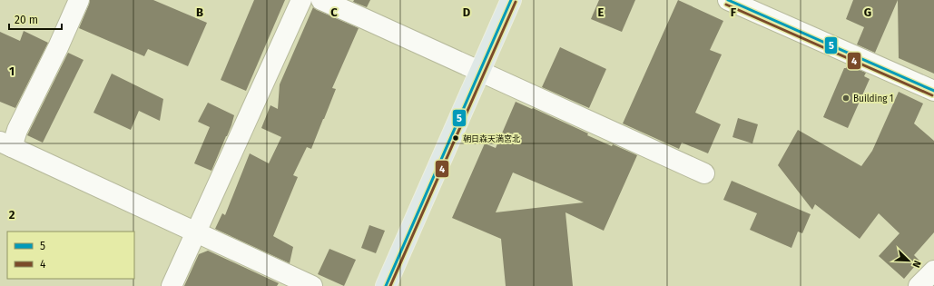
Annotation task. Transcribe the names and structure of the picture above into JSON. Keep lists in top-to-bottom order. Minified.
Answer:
{"places":["Building 1","朝日森天満宮北"],"lines":["transit line 5","transit line 4"],"legend":["5","4"],"scale_bar":"20 m","north":"bottom right","grid":{"columns":["B","C","D","E","F","G"],"rows":["1","2"]}}
